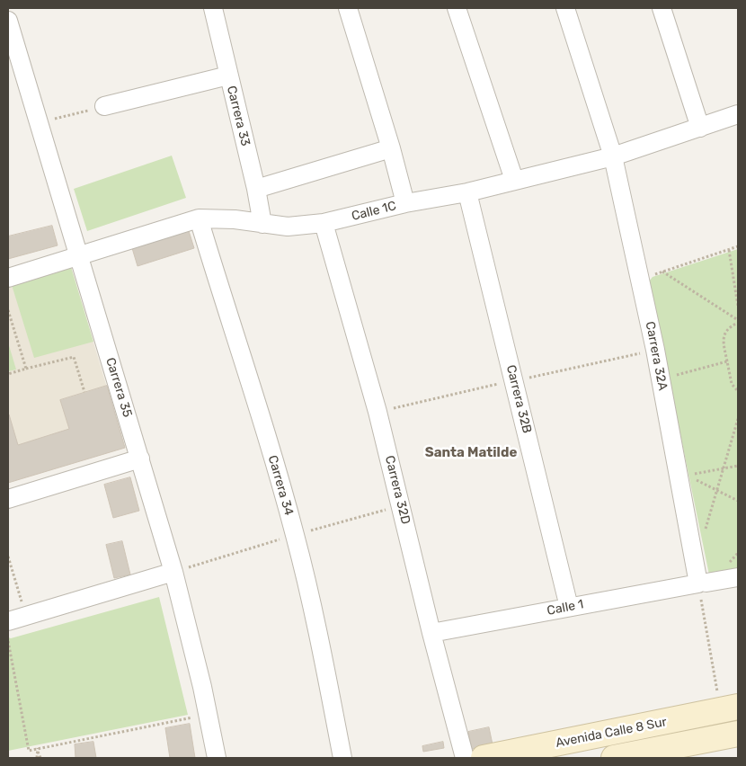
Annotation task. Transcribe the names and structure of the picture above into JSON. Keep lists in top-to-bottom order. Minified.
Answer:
{"streets":{"main road":["Avenida Calle 8 Sur"],"street":["Carrera 33","Calle 1C","Carrera 32A","Carrera 35","Carrera 32B","Carrera 34","Carrera 32D","Calle 1"]},"crossings":[["Carrera 33","Calle 1C"],["Calle 1C","Carrera 32A"],["Calle 1C","Carrera 35"],["Calle 1C","Carrera 32B"],["Calle 1C","Carrera 34"],["Calle 1C","Carrera 32D"],["Carrera 32A","Calle 1"],["Carrera 32B","Calle 1"],["Carrera 32D","Calle 1"]],"districts":["Santa Matilde"]}
